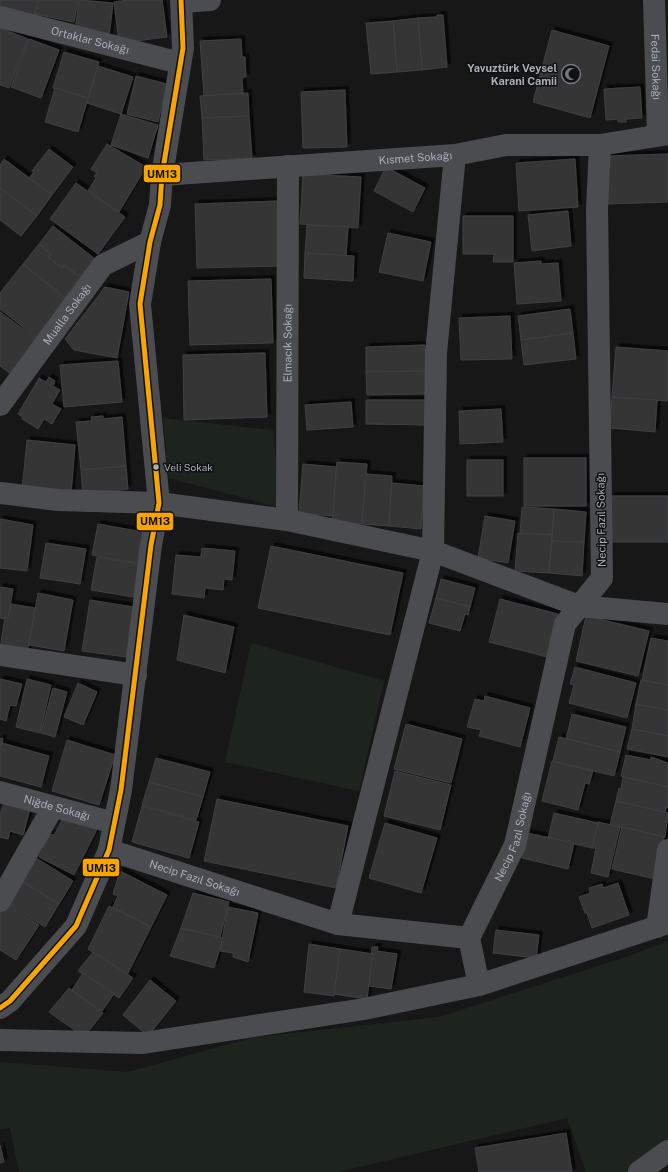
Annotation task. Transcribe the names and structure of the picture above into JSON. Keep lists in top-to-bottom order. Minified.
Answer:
{"streets":{"street":["Ortaklar Sokağı","Fedai Sokağı","Kısmet Sokağı","Mualla Sokağı","Elmacık Sokağı","Necip Fazıl Sokağı","Niğde Sokağı"]},"crossings":[["Fedai Sokağı","Kısmet Sokağı"],["Kısmet Sokağı","Elmacık Sokağı"],["Kısmet Sokağı","Necip Fazıl Sokağı"]],"places":{"mosque":["Yavuztürk Veysel Karani Camii"],"other":["Veli Sokak"]},"lines":["transit line UM13"]}
